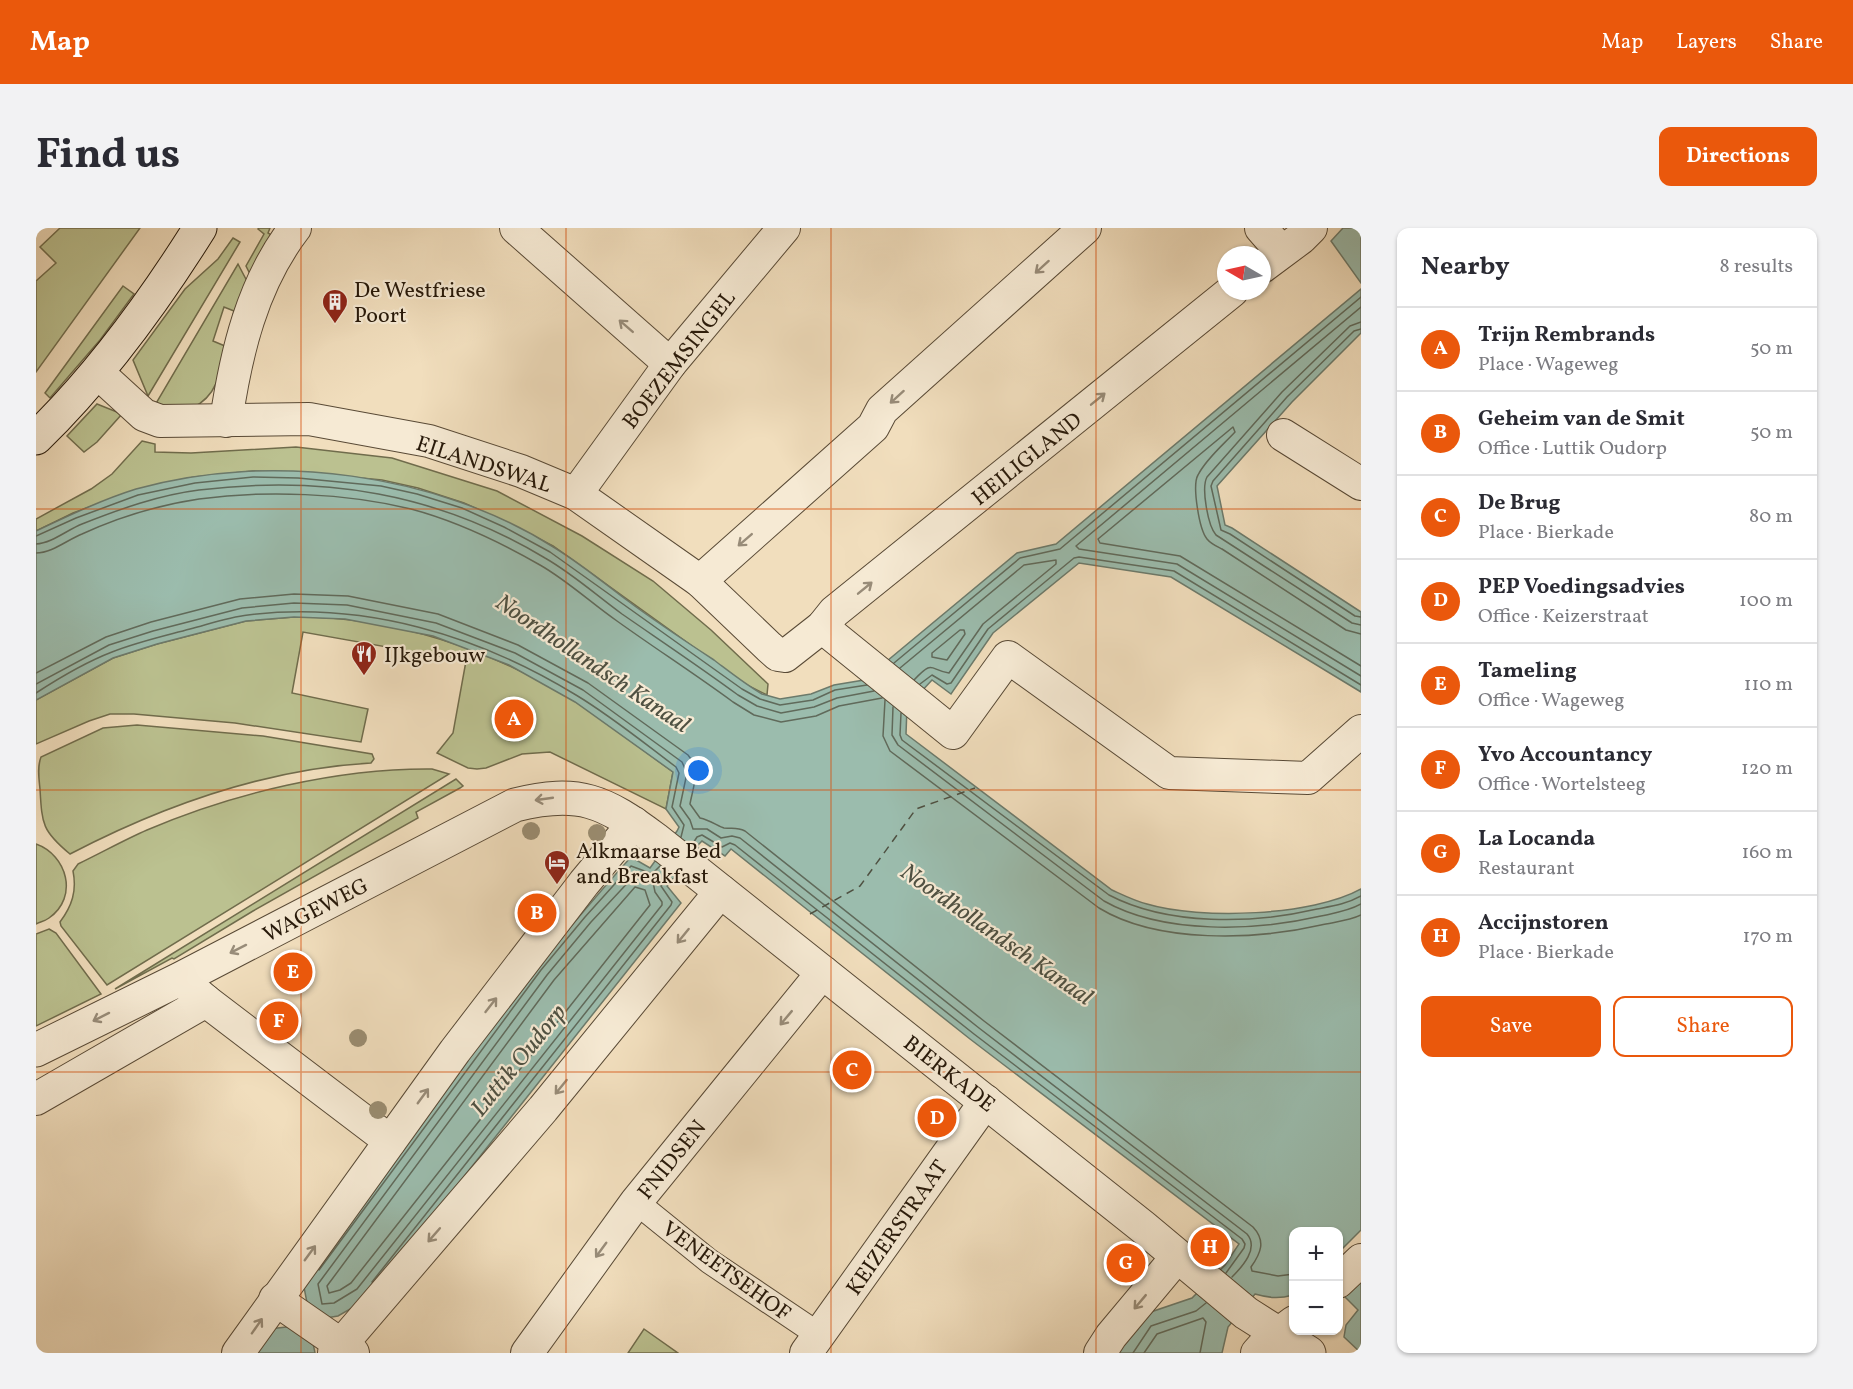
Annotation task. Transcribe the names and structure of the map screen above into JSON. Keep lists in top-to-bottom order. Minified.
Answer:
{"streets":{"street":["BOEZEMSINGEL","HEILIGLAND","EILANDSWAL","WAGEWEG","BIERKADE","FNIDSEN","KEIZERSTRAAT","VENEETSEHOF"]},"crossings":[["BOEZEMSINGEL","EILANDSWAL"],["HEILIGLAND","EILANDSWAL"],["WAGEWEG","BIERKADE"],["BIERKADE","FNIDSEN"],["BIERKADE","KEIZERSTRAAT"],["FNIDSEN","VENEETSEHOF"],["KEIZERSTRAAT","VENEETSEHOF"]],"water":["Noordhollandsch Kanaal","Luttik Oudorp"],"places":{"building":["De Westfriese Poort"],"restaurant":["IJkgebouw"],"hotel":["Alkmaarse Bed and Breakfast"]},"north":"left","page":{"header":"Map","nav":["Map","Layers","Share"],"title":"Find us","buttons":["Directions",["Save","Share"]],"heading":["Nearby","8 results"],"list":[{"mark":"A","name":"Trijn Rembrands","note":"Place · Wageweg","value":"50 m"},{"mark":"B","name":"Geheim van de Smit","note":"Office · Luttik Oudorp","value":"50 m"},{"mark":"C","name":"De Brug","note":"Place · Bierkade","value":"80 m"},{"mark":"D","name":"PEP Voedingsadvies","note":"Office · Keizerstraat","value":"100 m"},{"mark":"E","name":"Tameling","note":"Office · Wageweg","value":"110 m"},{"mark":"F","name":"Yvo Accountancy","note":"Office · Wortelsteeg","value":"120 m"},{"mark":"G","name":"La Locanda","note":"Restaurant","value":"160 m"},{"mark":"H","name":"Accijnstoren","note":"Place · Bierkade","value":"170 m"}],"pins":["A","B","E","F","C","D","H","G"],"map_buttons":["+","−"]}}
